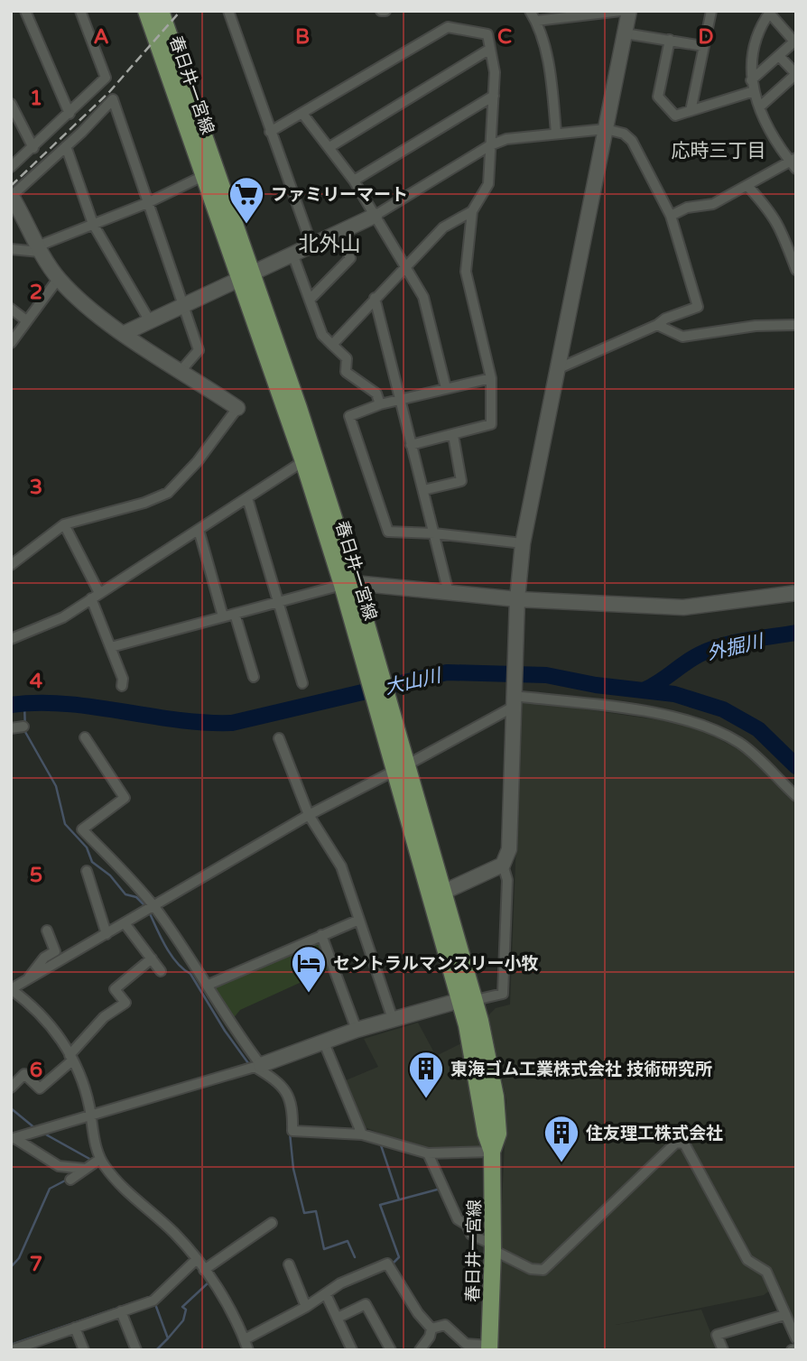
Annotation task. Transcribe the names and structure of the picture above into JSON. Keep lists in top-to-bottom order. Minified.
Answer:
{"streets":{"main road":["春日井一宮線"]},"districts":["応時三丁目","北外山"],"water":["外掘川","大山川"],"places":{"supermarket":["ファミリーマート"],"hotel":["セントラルマンスリー小牧"],"building":["東海ゴム工業株式会社 技術研究所","住友理工株式会社"]},"grid":{"columns":["A","B","C","D"],"rows":["1","2","3","4","5","6","7"]}}
